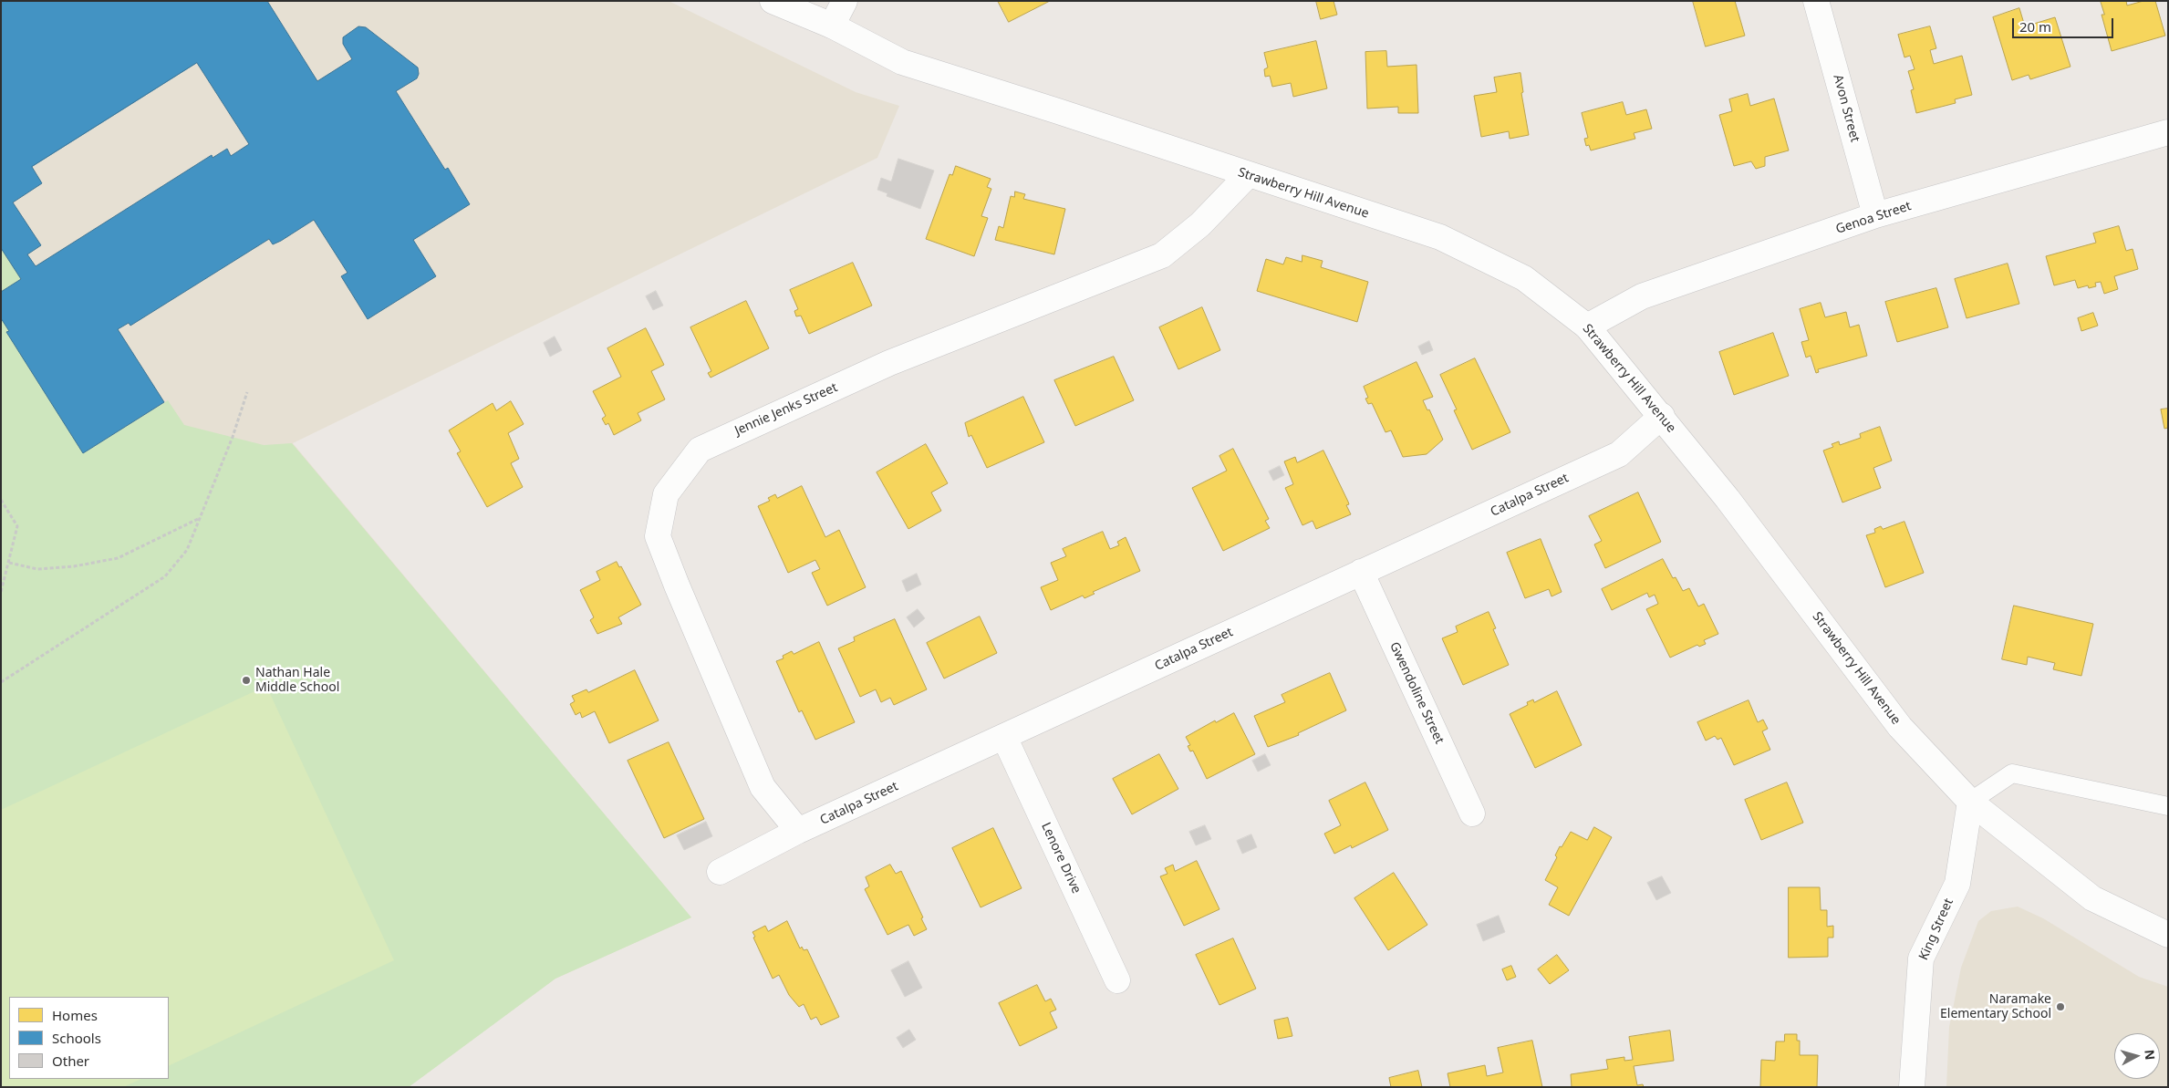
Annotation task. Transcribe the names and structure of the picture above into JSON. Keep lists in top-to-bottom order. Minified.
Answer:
{"streets":{"street":["Avon Street","Strawberry Hill Avenue","Genoa Street","Jennie Jenks Street","Catalpa Street","Gwendoline Street","Lenore Drive","King Street"]},"crossings":[["Avon Street","Genoa Street"],["Strawberry Hill Avenue","Genoa Street"],["Strawberry Hill Avenue","Jennie Jenks Street"],["Strawberry Hill Avenue","Catalpa Street"],["Strawberry Hill Avenue","King Street"],["Jennie Jenks Street","Catalpa Street"],["Catalpa Street","Gwendoline Street"],["Catalpa Street","Lenore Drive"]],"places":["Nathan Hale Middle School","Naramake Elementary School"],"legend":["Homes","Schools","Other"],"scale_bar":"20 m","north":"right"}
